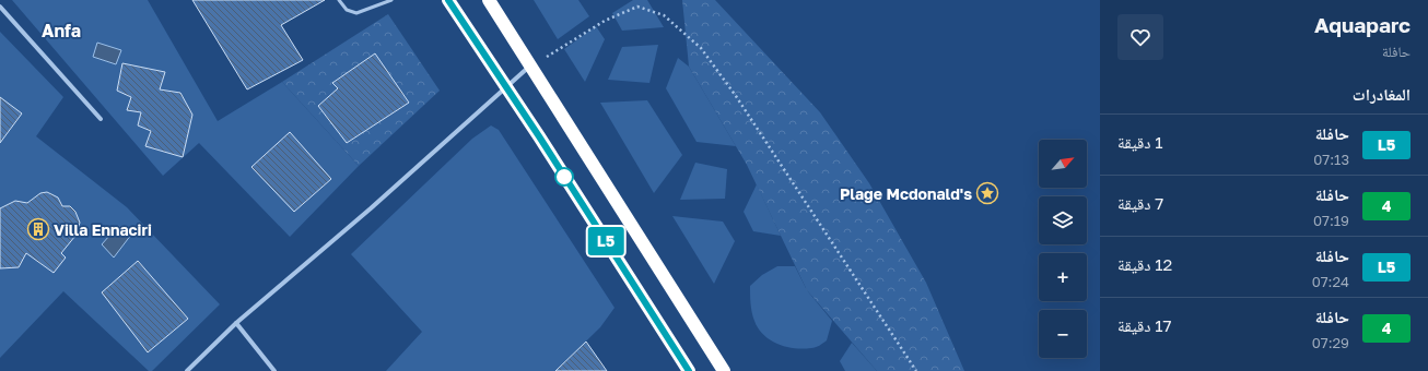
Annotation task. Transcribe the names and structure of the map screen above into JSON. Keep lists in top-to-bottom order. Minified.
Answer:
{"districts":["Anfa"],"places":{"place":["Plage Mcdonald's"],"building":["Villa Ennaciri"]},"lines":["bus line L5"],"north":"top right","page":{"heading":[["Aquaparc","حافلة"],"المغادرات"],"on_map":"L5","list":[{"mark":"L5","name":"حافلة","note":"07:13","value":"1 دقيقة"},{"mark":"4","name":"حافلة","note":"07:19","value":"7 دقيقة"},{"mark":"L5","name":"حافلة","note":"07:24","value":"12 دقيقة"},{"mark":"4","name":"حافلة","note":"07:29","value":"17 دقيقة"}],"map_buttons":["+","−"]}}
